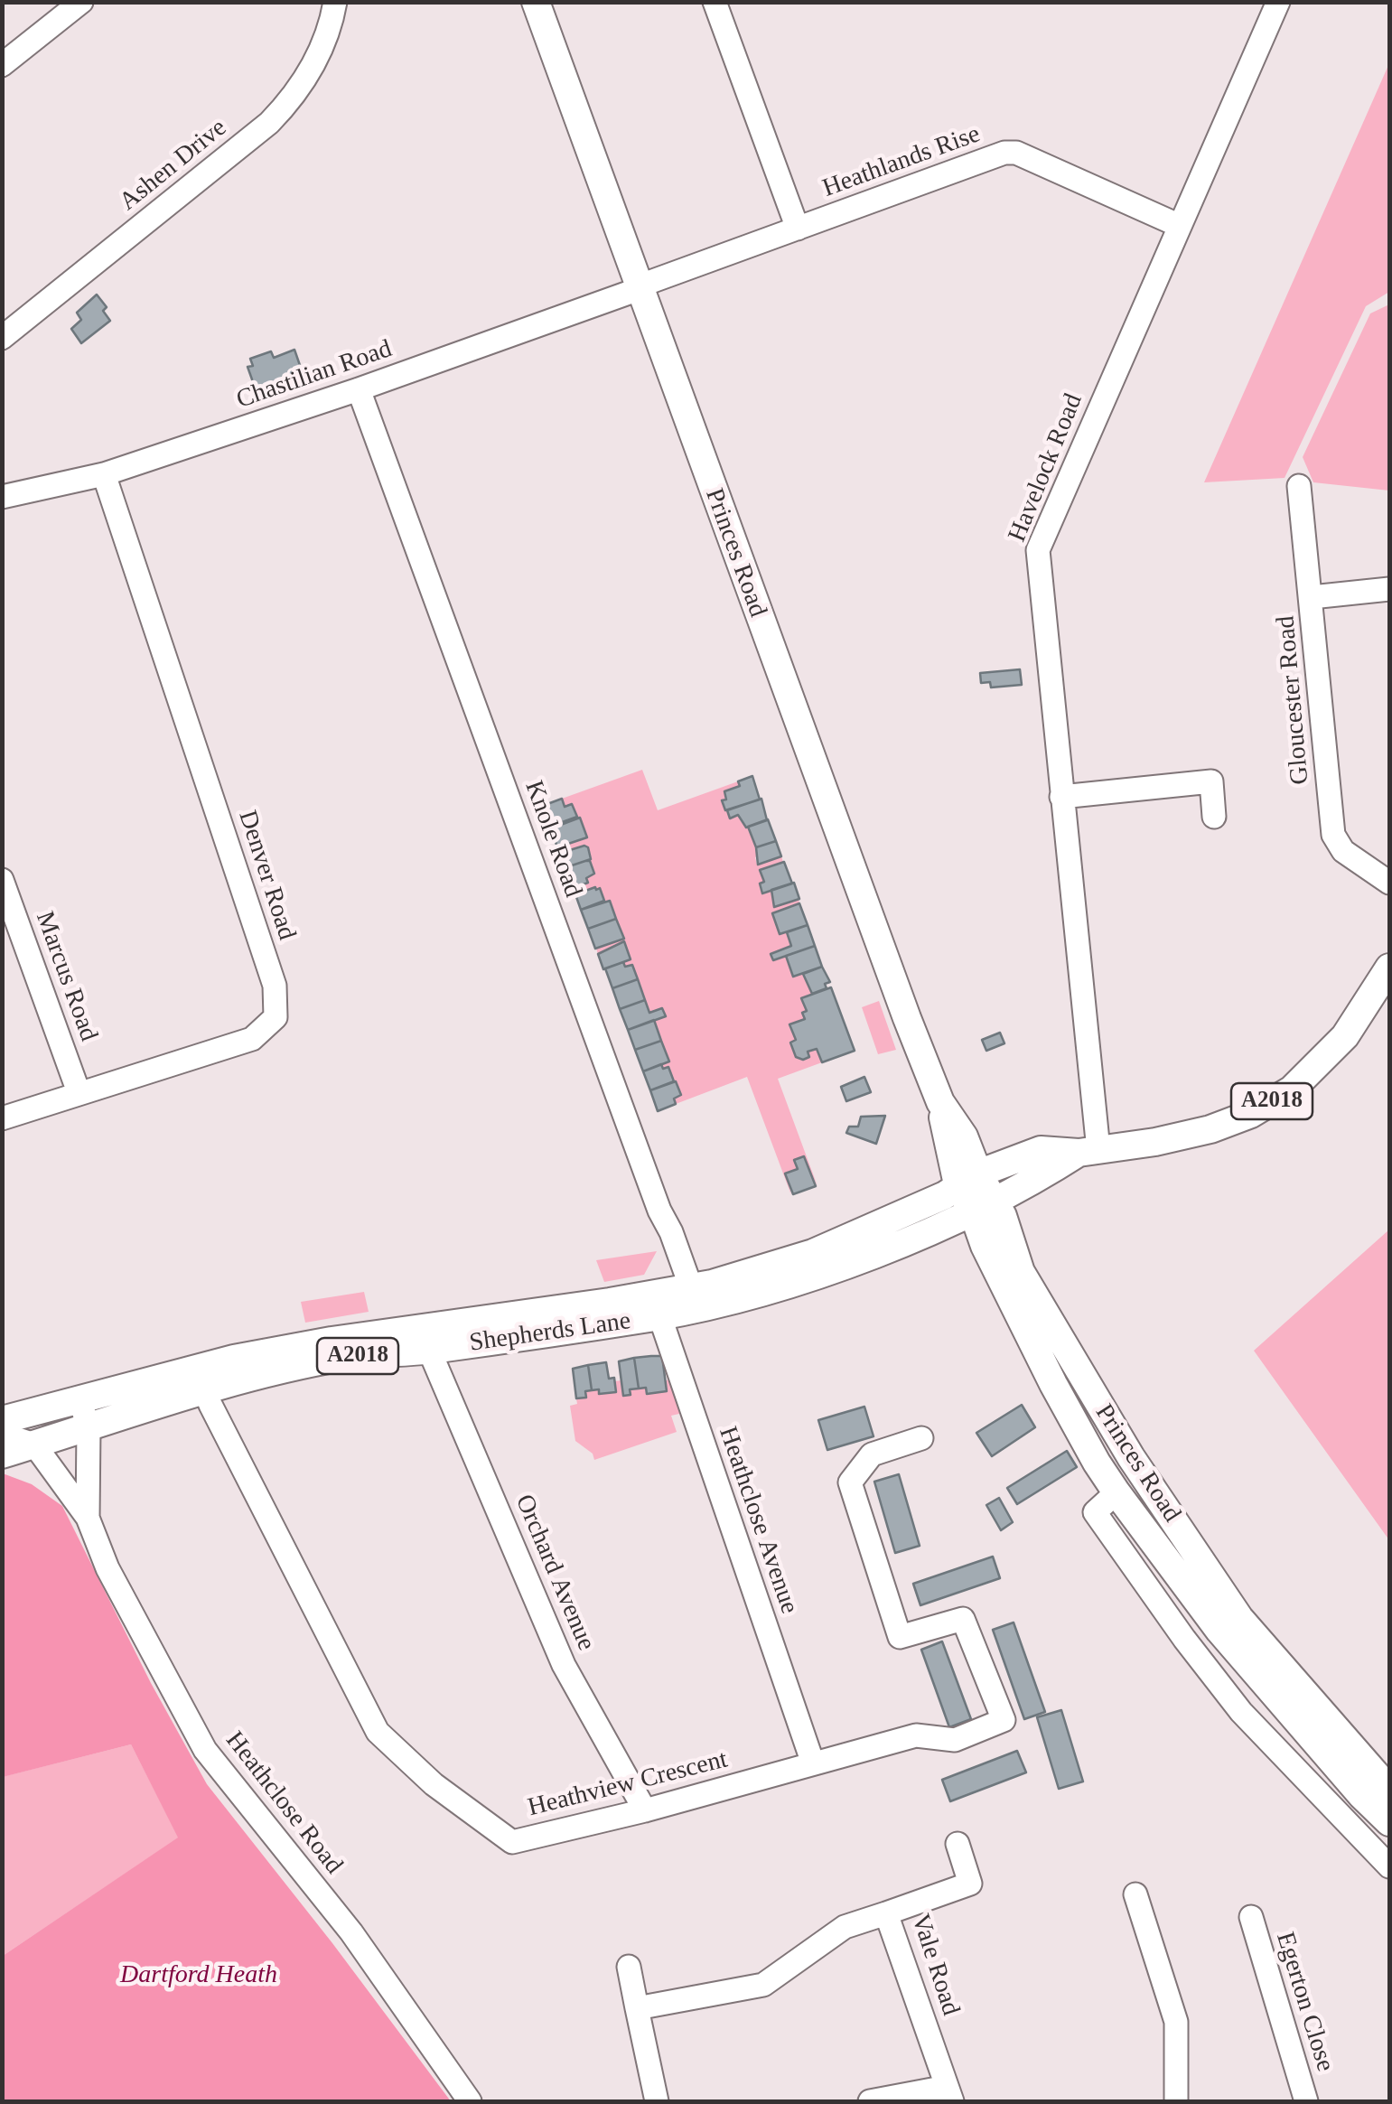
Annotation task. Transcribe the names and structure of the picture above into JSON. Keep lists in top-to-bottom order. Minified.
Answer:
{"streets":{"main road":["Princes Road","A2018","Shepherds Lane"],"street":["Heathlands Rise","Ashen Drive","Chastilian Road","Havelock Road","Gloucester Road","Knole Road","Denver Road","Marcus Road","Heathclose Avenue","Orchard Avenue","Heathview Crescent","Heathclose Road","Vale Road","Egerton Close"]},"crossings":[["Heathlands Rise","Chastilian Road"],["Heathlands Rise","Havelock Road"],["Heathlands Rise","Princes Road"],["Chastilian Road","Princes Road"],["Chastilian Road","Knole Road"],["Chastilian Road","Denver Road"],["Havelock Road","Shepherds Lane"],["Princes Road","Shepherds Lane"],["Knole Road","Shepherds Lane"],["Denver Road","Marcus Road"],["Shepherds Lane","Heathclose Avenue"],["Shepherds Lane","Orchard Avenue"],["Shepherds Lane","Heathview Crescent"],["Shepherds Lane","Heathclose Road"],["Heathclose Avenue","Heathview Crescent"],["Orchard Avenue","Heathview Crescent"]],"parks":["Dartford Heath"]}
